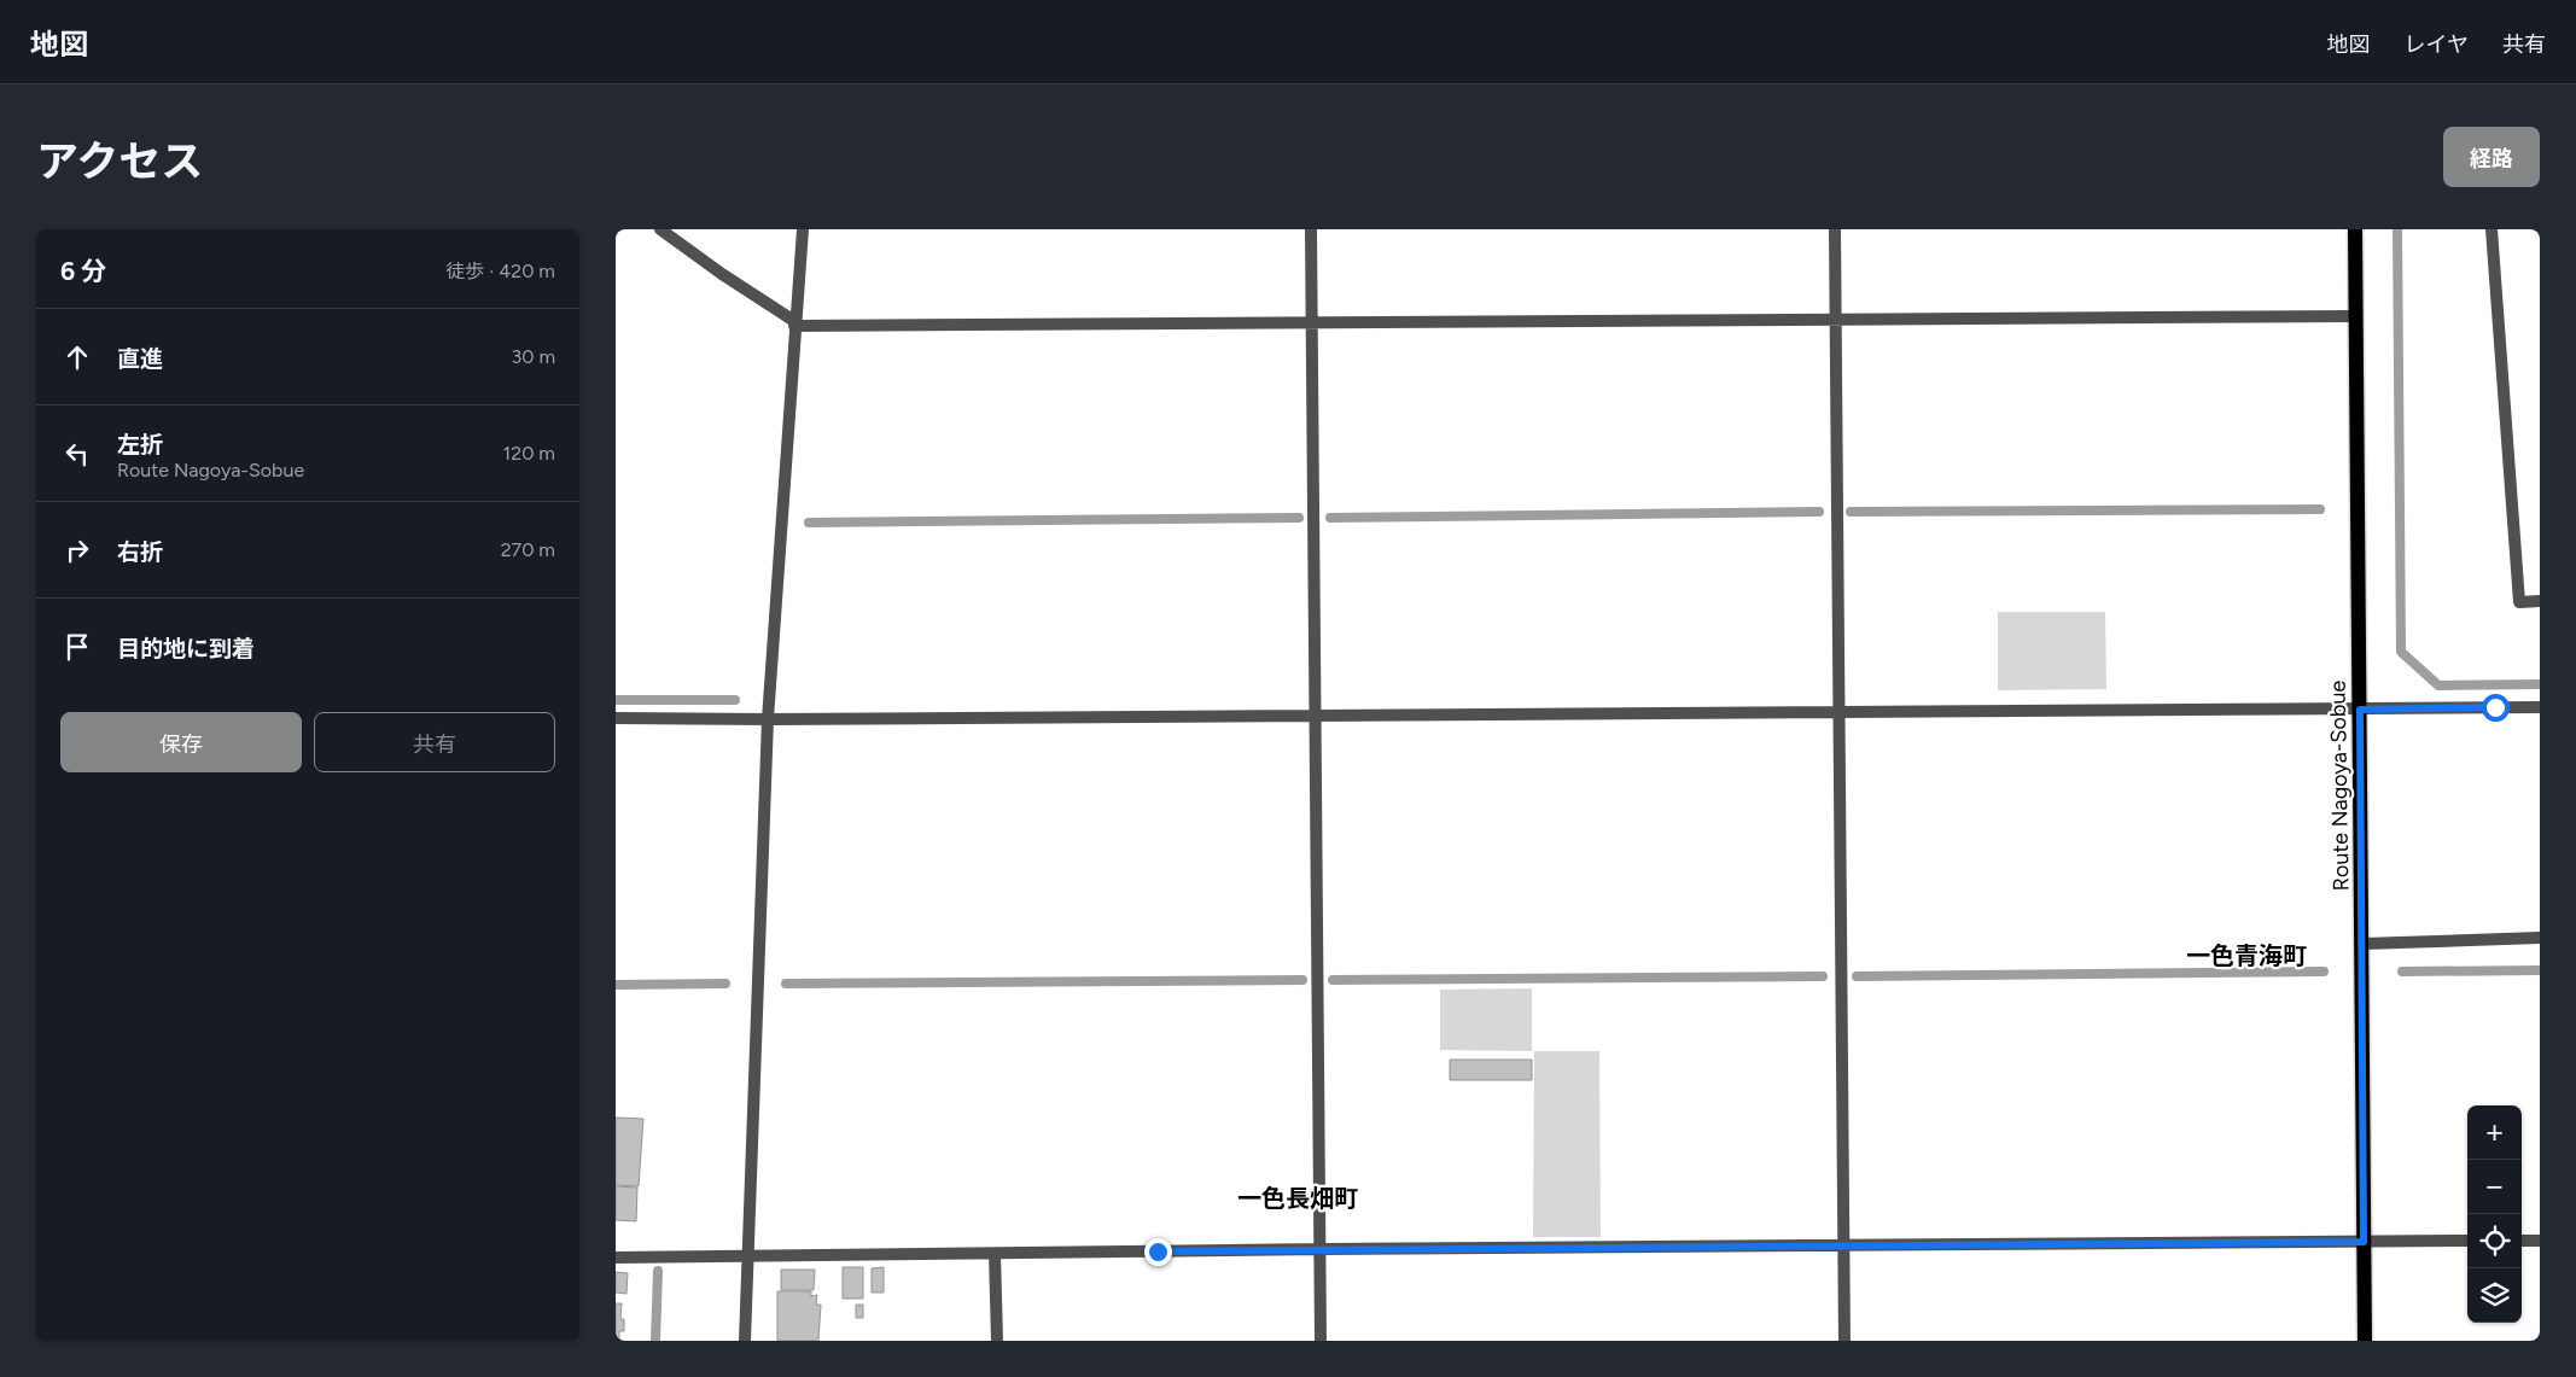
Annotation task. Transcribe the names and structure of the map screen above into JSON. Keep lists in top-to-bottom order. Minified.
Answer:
{"streets":{"main road":["Route Nagoya-Sobue"]},"districts":["一色青海町","一色長畑町"],"page":{"header":"地図","nav":["地図","レイヤ","共有"],"title":"アクセス","buttons":["経路",["保存","共有"]],"heading":["6 分","徒歩 · 420 m"],"list":[["直進","30 m"],["左折","Route Nagoya-Sobue","120 m"],["右折","270 m"],"目的地に到着"],"map_buttons":["+","−"]}}
